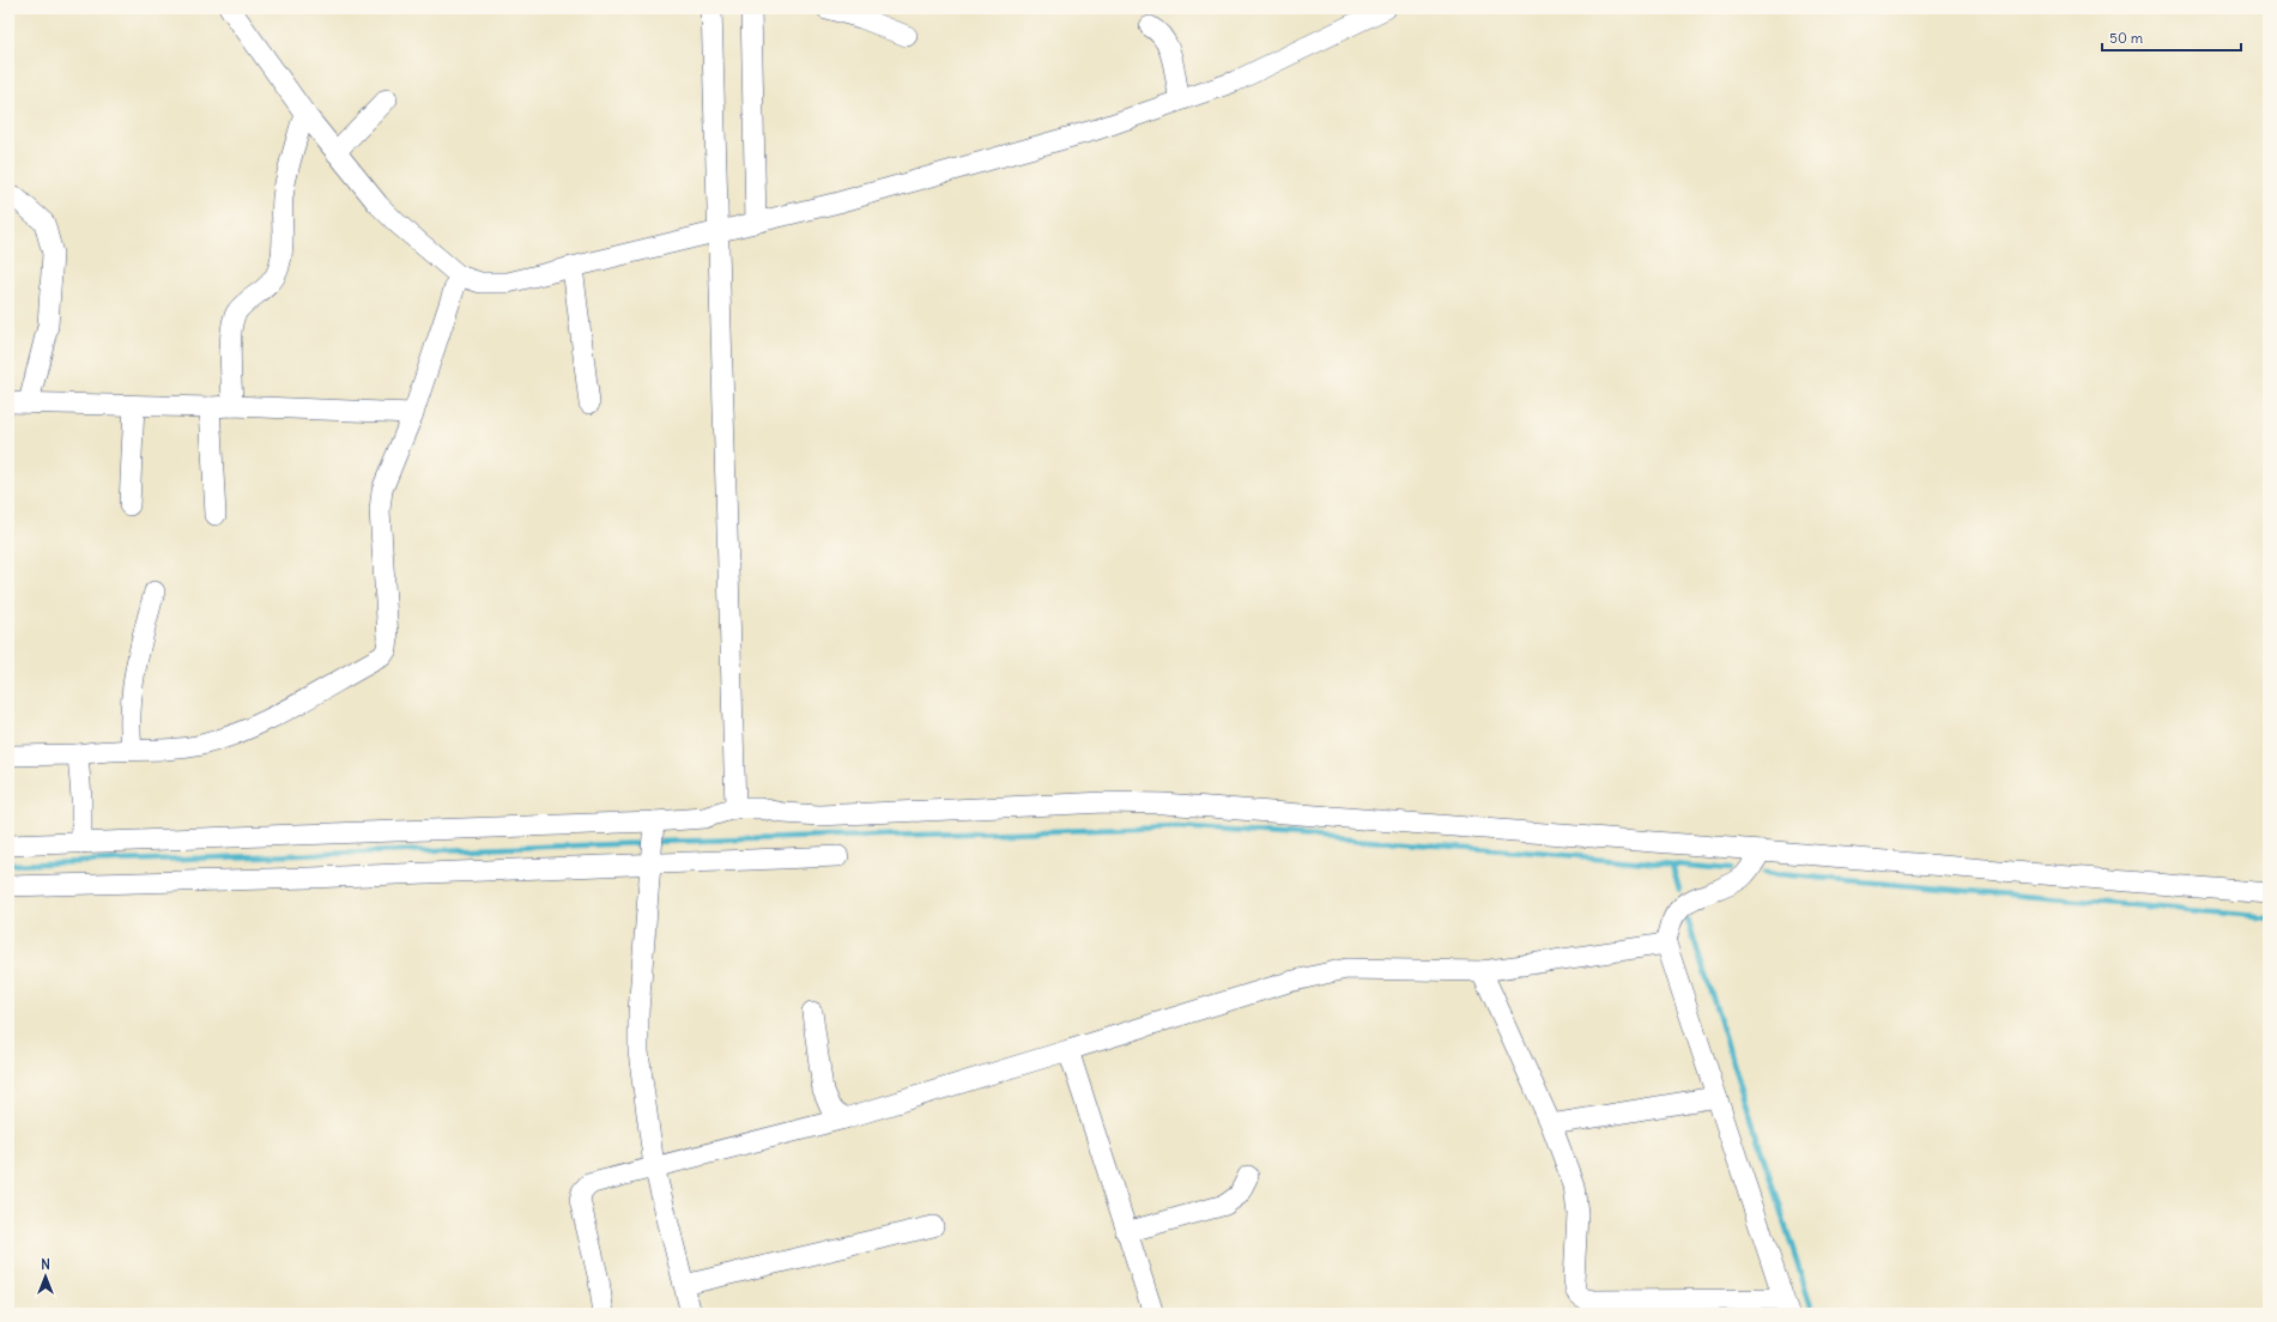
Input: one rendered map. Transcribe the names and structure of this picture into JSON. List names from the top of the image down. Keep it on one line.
{"scale_bar":"50 m","north":"top"}
